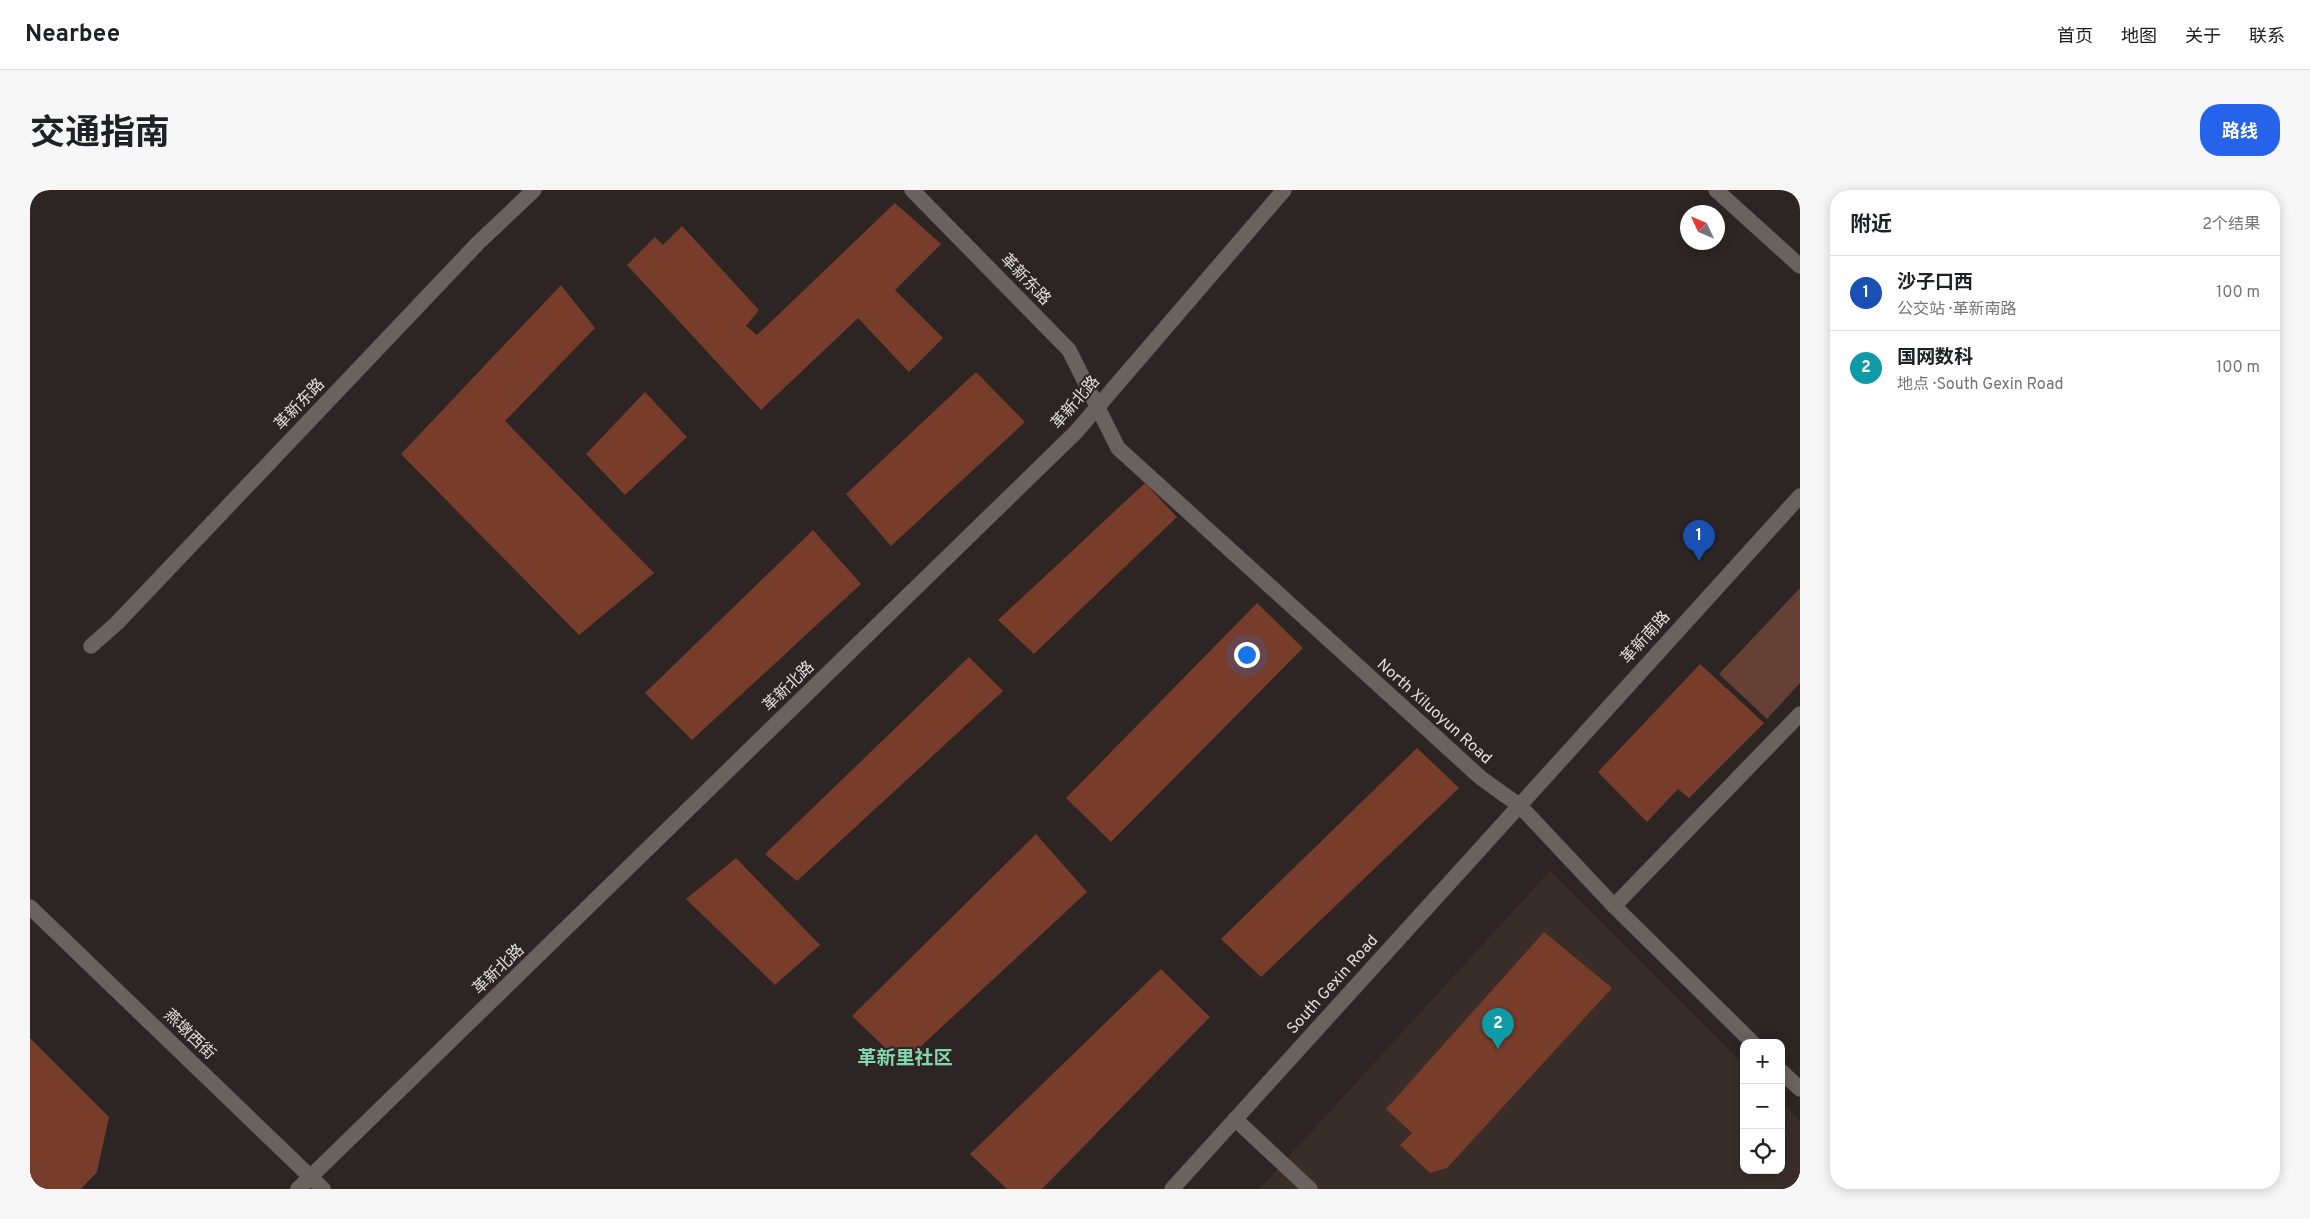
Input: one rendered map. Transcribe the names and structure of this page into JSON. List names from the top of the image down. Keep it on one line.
{"streets":{"street":["革新东路","革新北路","革新南路","North Xiluoyun Road","South Gexin Road","燕墩西街"]},"crossings":[["革新东路","革新北路"],["革新东路","North Xiluoyun Road"],["革新北路","North Xiluoyun Road"],["革新北路","燕墩西街"],["革新南路","North Xiluoyun Road"],["革新南路","South Gexin Road"],["North Xiluoyun Road","South Gexin Road"]],"districts":["革新里社区"],"north":"top left","page":{"header":"Nearbee","nav":["首页","地图","关于","联系"],"title":"交通指南","buttons":"路线","heading":["附近","2个结果"],"list":[{"mark":"1","name":"沙子口西","note":"公交站 · 革新南路","value":"100 m"},{"mark":"2","name":"国网数科","note":"地点 · South Gexin Road","value":"100 m"}],"pins":["1","2"],"map_buttons":["+","−"]}}
